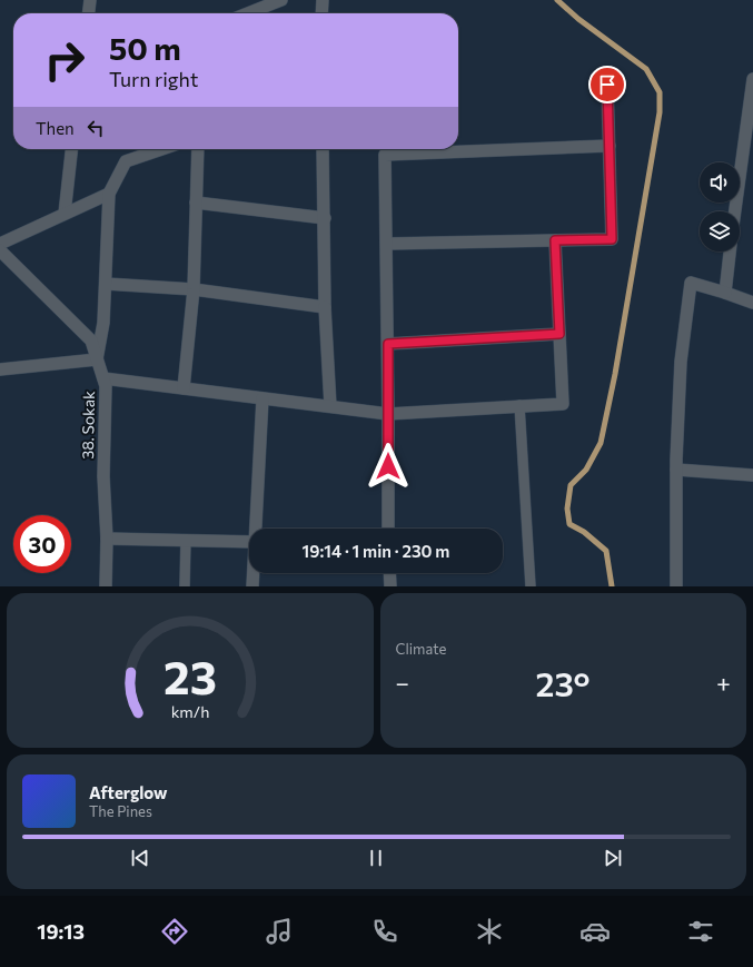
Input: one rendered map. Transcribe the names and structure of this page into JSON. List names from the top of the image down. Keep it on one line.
{"streets":{"street":["38. Sokak"]},"page":{"turn":["50 m","Turn right"],"then":"Then","limit":"30","trip":"19:14 · 1 min · 230 m","tile":"Climate","heat":["−","23°","+"],"song":["Afterglow","The Pines"],"tabs":"19:13","gauge":["23","km/h"]}}
